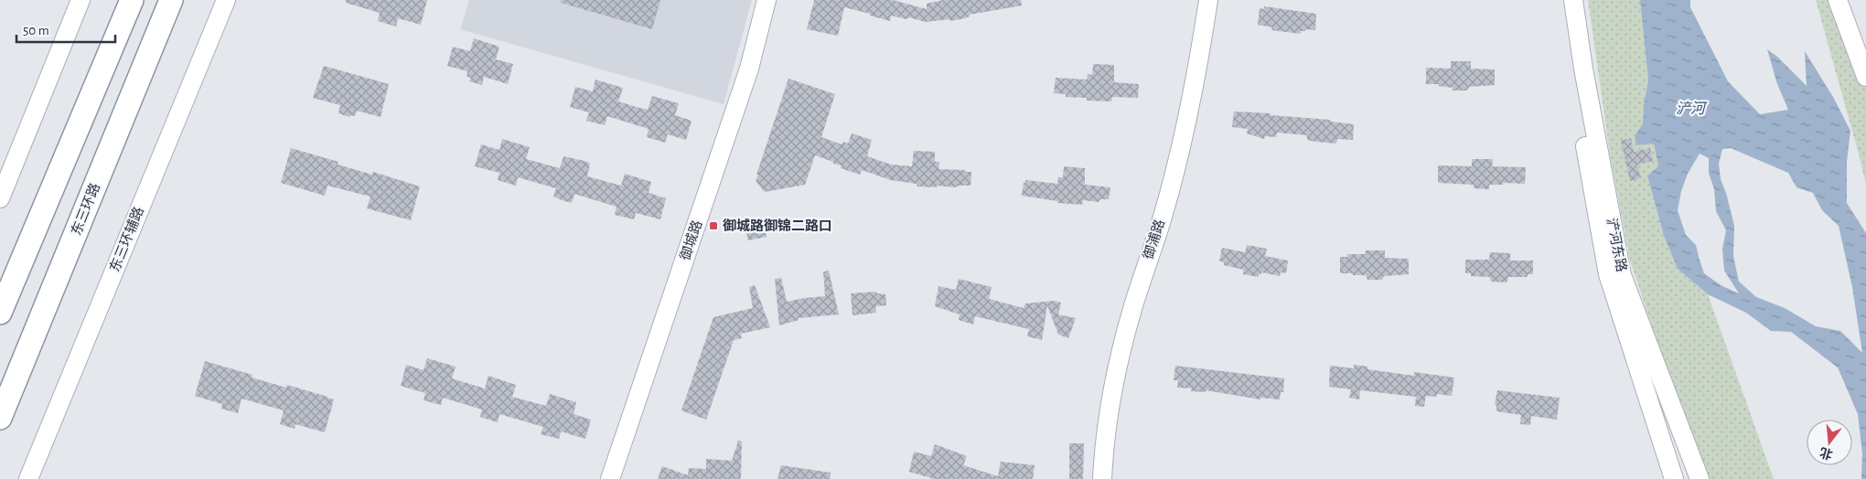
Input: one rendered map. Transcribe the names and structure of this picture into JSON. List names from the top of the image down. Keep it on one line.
{"streets":{"highway":["东三环路"],"main road":["东三环辅路","御浦路","御城路","浐河东路"]},"water":["浐河"],"places":{"transit":["御城路御锦二路口"]},"scale_bar":"50 m","north":"bottom"}
